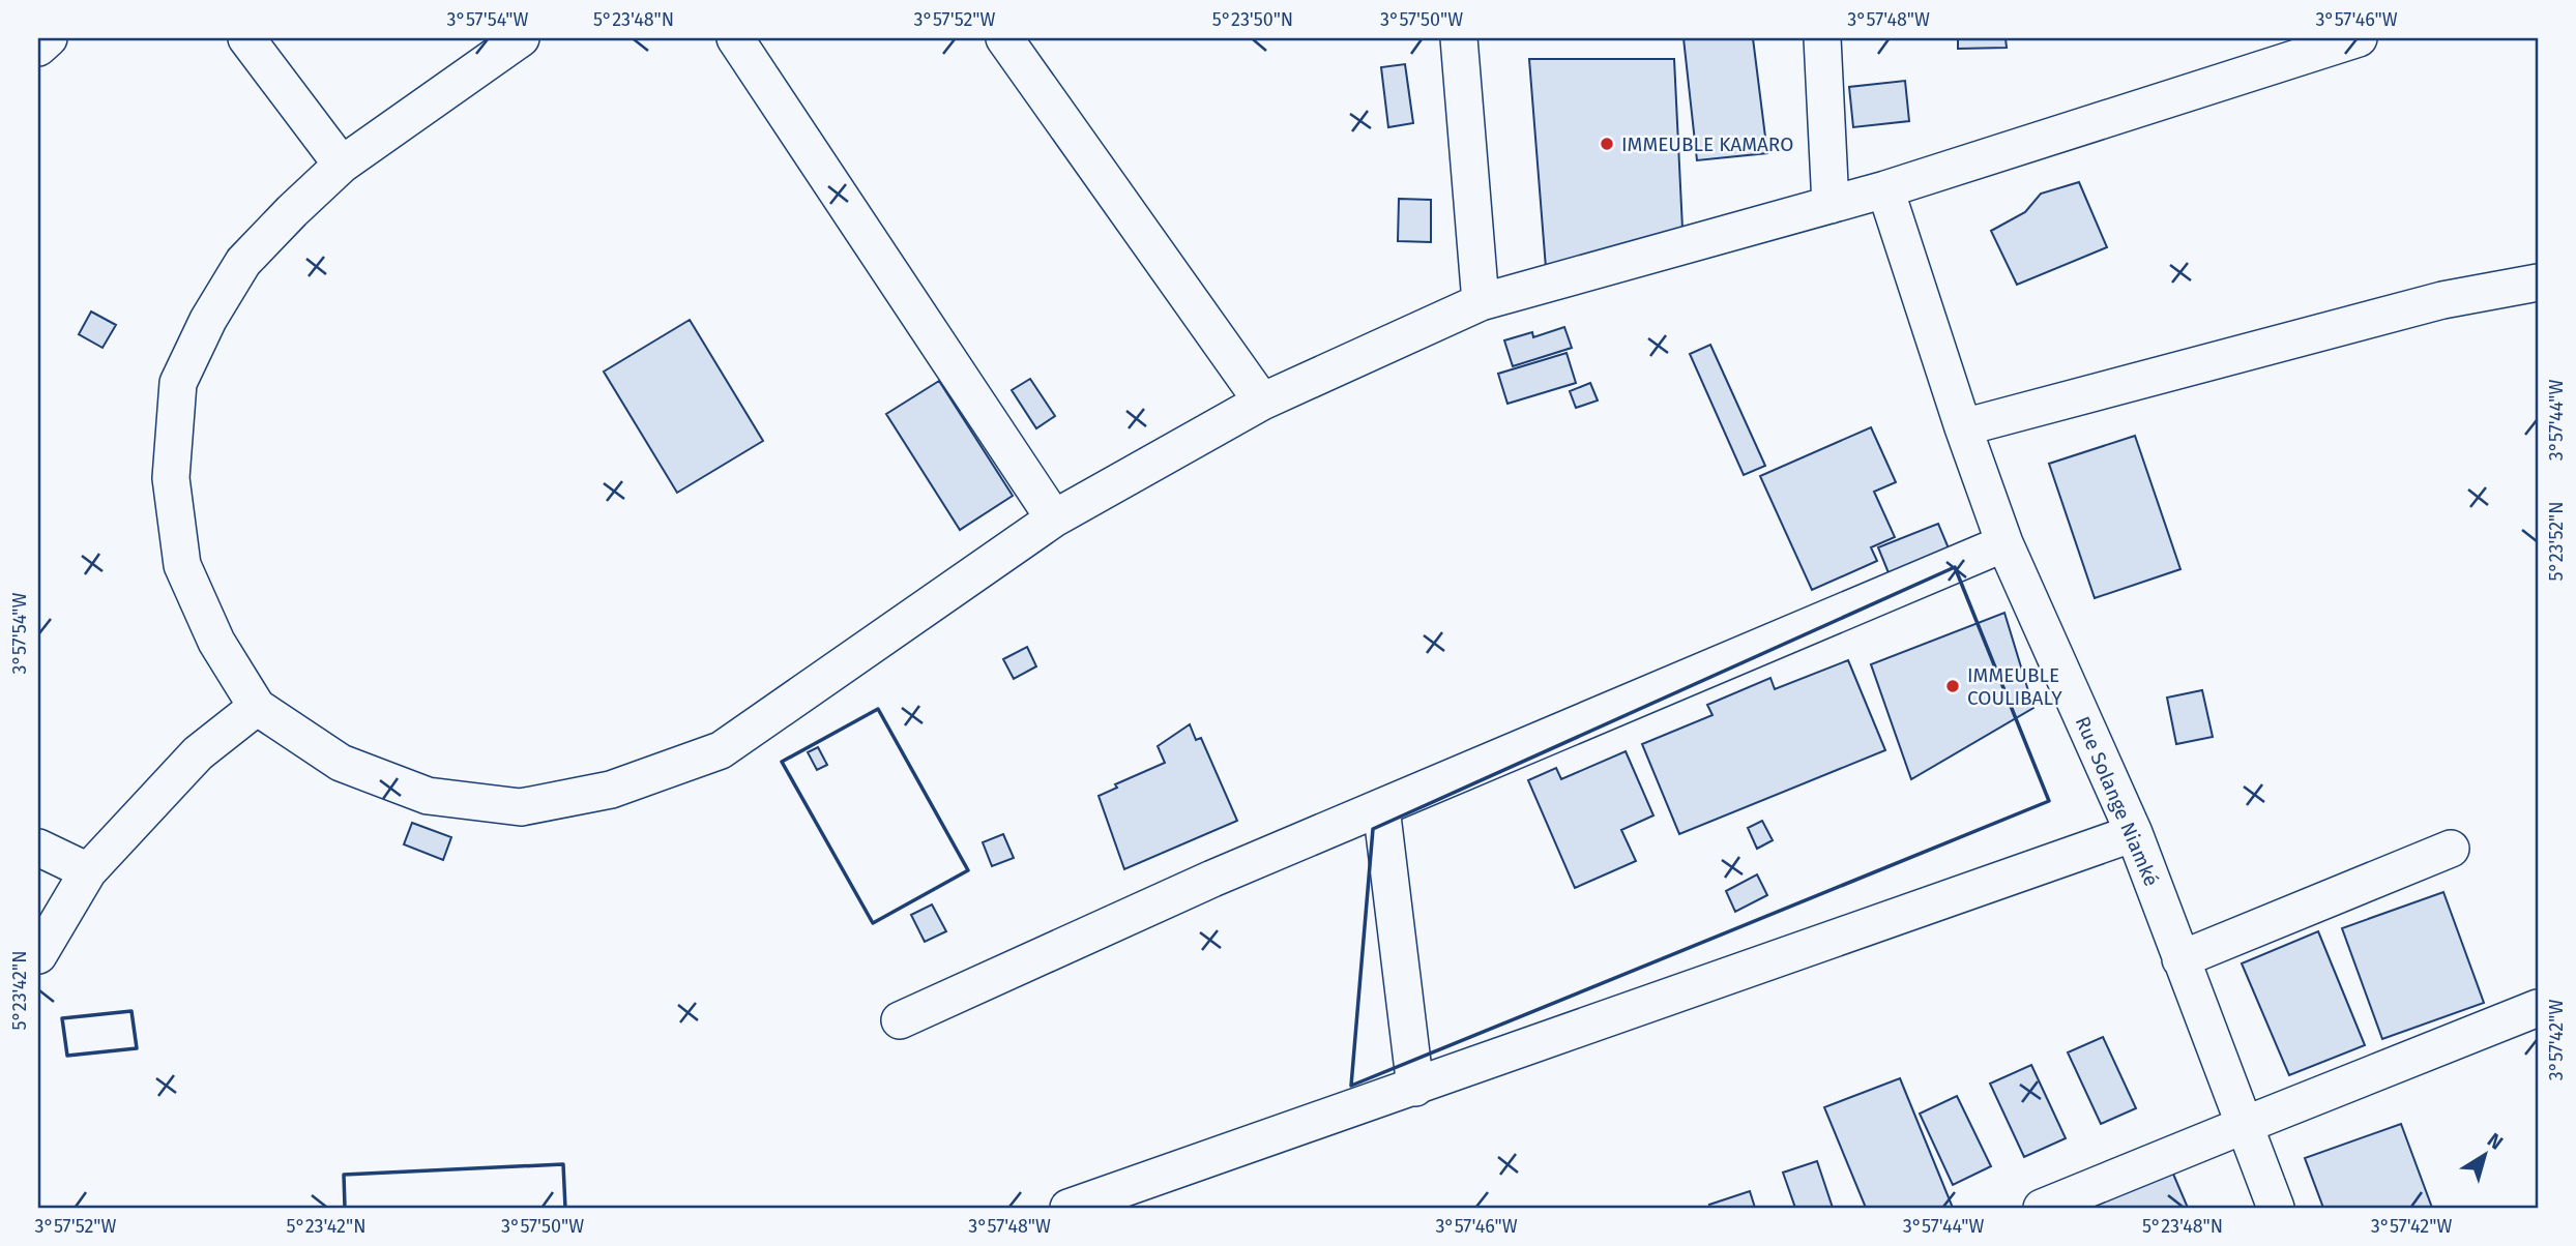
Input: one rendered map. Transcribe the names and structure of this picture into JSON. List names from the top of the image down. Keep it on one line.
{"streets":{"street":["Rue Solange Niamké"]},"places":["IMMEUBLE KAMARO","IMMEUBLE COULIBALY"],"north":"top right","coordinates":["3°57'54\"W","5°23'48\"N","3°57'52\"W","5°23'50\"N","3°57'50\"W","3°57'48\"W","3°57'46\"W","3°57'44\"W","5°23'52\"N","5°23'42\"N","3°57'42\"W"]}
